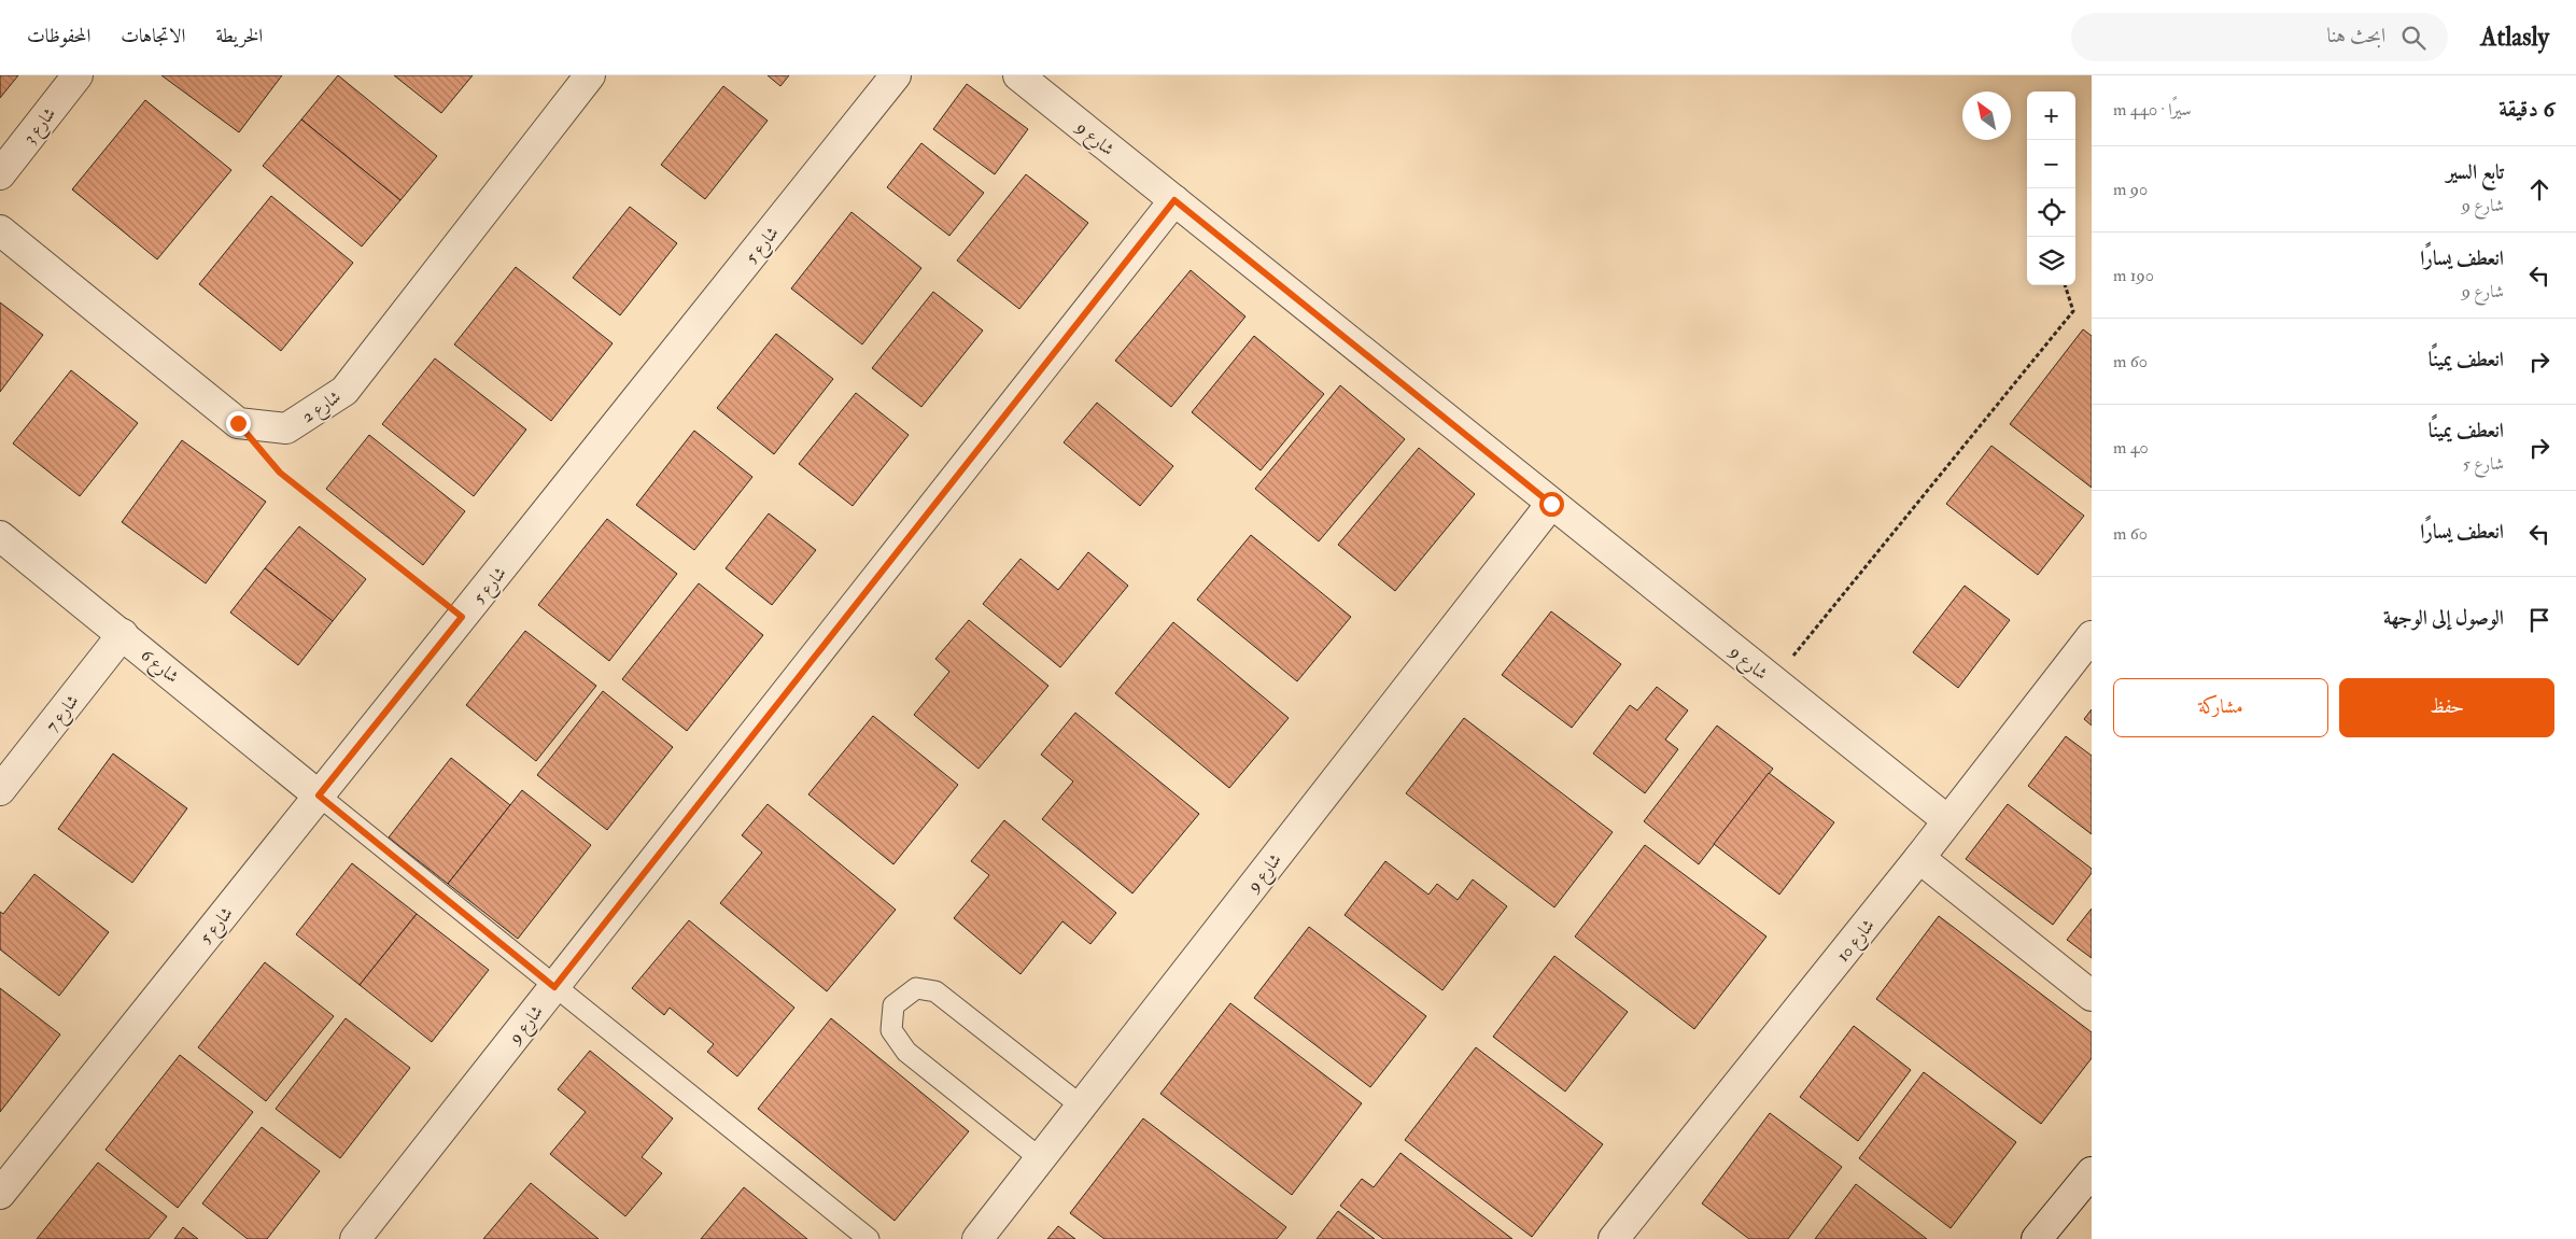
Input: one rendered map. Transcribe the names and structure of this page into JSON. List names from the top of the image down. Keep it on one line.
{"streets":{"street":["شارع 3","شارع 9","شارع 5","شارع 2","شارع 6","شارع 7","شارع 10"]},"crossings":[["شارع 9","شارع 10"],["شارع 5","شارع 6"],["شارع 6","شارع 7"]],"north":"top left","page":{"header":"Atlasly","search":"ابحث هنا","nav":["الخريطة","الاتجاهات","المحفوظات"],"heading":["6 دقيقة","سيرًا · 440 m"],"map_buttons":["+","−"],"list":[["تابع السير","شارع 9","90 m"],["انعطف يسارًا","شارع 9","190 m"],["انعطف يمينًا","60 m"],["انعطف يمينًا","شارع 5","40 m"],["انعطف يسارًا","60 m"],"الوصول إلى الوجهة"],"buttons":["حفظ","مشاركة"]}}
